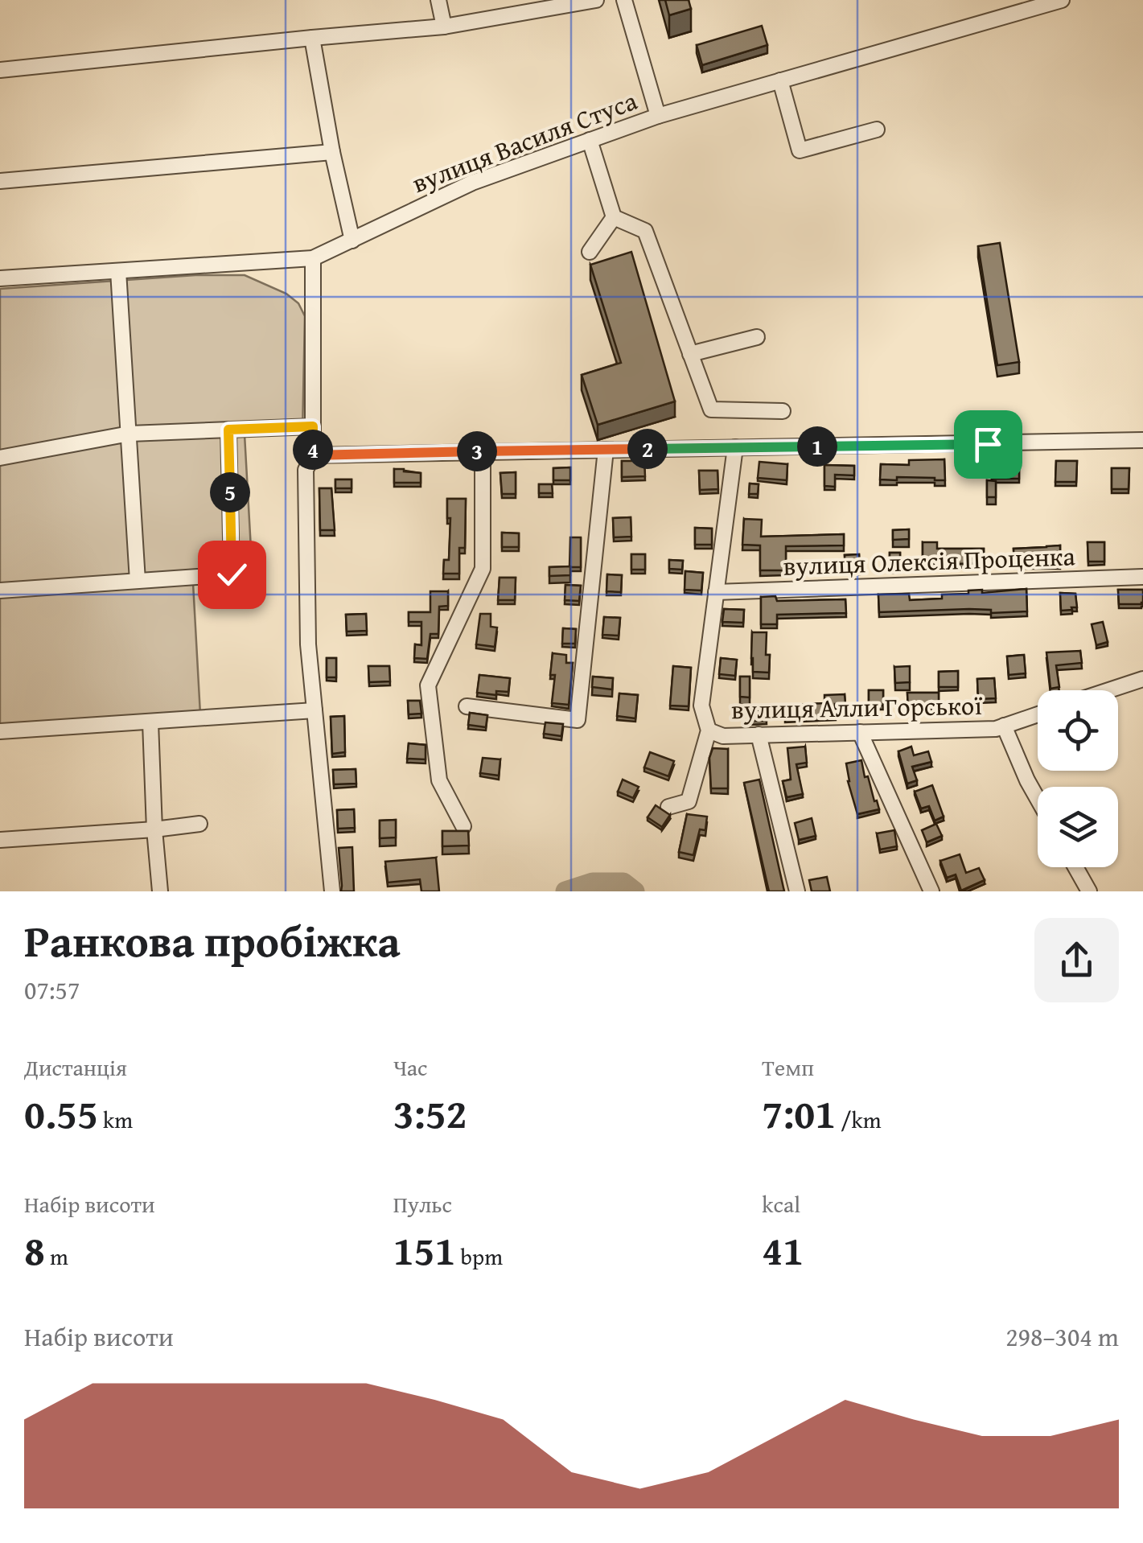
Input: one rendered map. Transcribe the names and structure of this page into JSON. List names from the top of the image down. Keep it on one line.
{"streets":{"street":["вулиця Василя Стуса","вулиця Олексія Проценка","вулиця Алли Горської"]},"page":{"pins":["1","2","4","3","5"],"heading":["Ранкова пробіжка","07:57"],"stats":[["Дистанція","0.55 km"],["Час","3:52"],["Темп","7:01 /km"],["Набір висоти","8 m"],["Пульс","151 bpm"],["kcal","41"]],"chart":["Набір висоти","298–304 m"]}}
